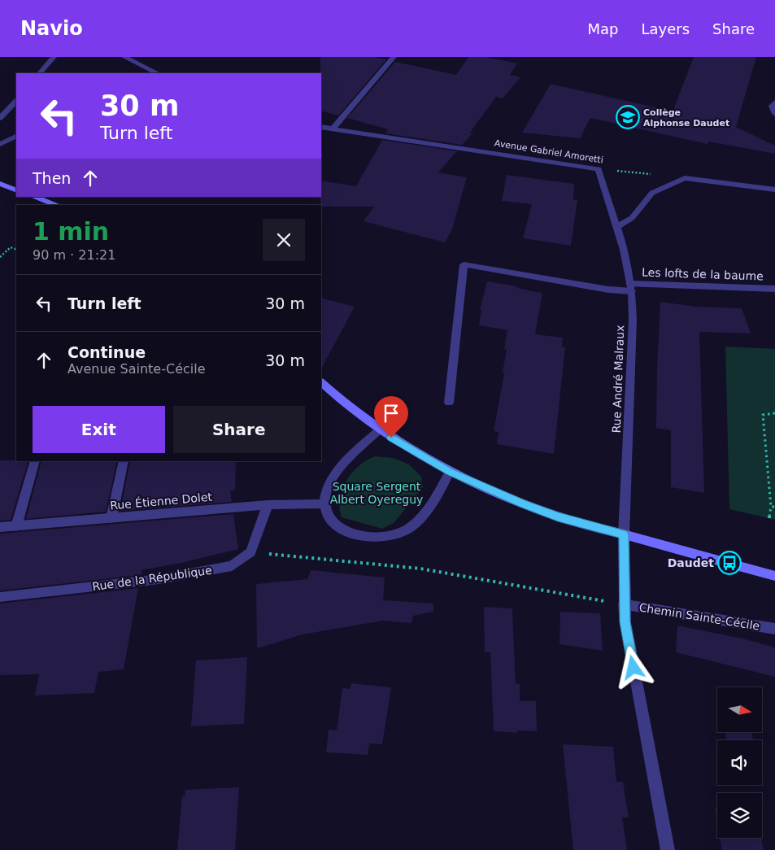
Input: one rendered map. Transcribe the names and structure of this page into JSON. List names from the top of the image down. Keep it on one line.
{"streets":{"street":["Avenue Gabriel Amoretti","Les lofts de la baume","Rue André Malraux","Rue Étienne Dolet","Rue de la République","Chemin Sainte-Cécile"]},"crossings":[["Avenue Gabriel Amoretti","Rue André Malraux"],["Les lofts de la baume","Rue André Malraux"],["Rue André Malraux","Chemin Sainte-Cécile"]],"parks":["Square Sergent Albert Oyereguy"],"places":{"school or university":["Collège Alphonse Daudet"],"bus stop":["Daudet"]},"north":"right","page":{"header":"Navio","nav":["Map","Layers","Share"],"turn":["30 m","Turn left"],"then":"Then","heading":["1 min","90 m · 21:21"],"list":[{"name":"Turn left","value":"30 m"},{"name":"Continue","note":"Avenue Sainte-Cécile","value":"30 m"}],"buttons":["Exit","Share"]}}
